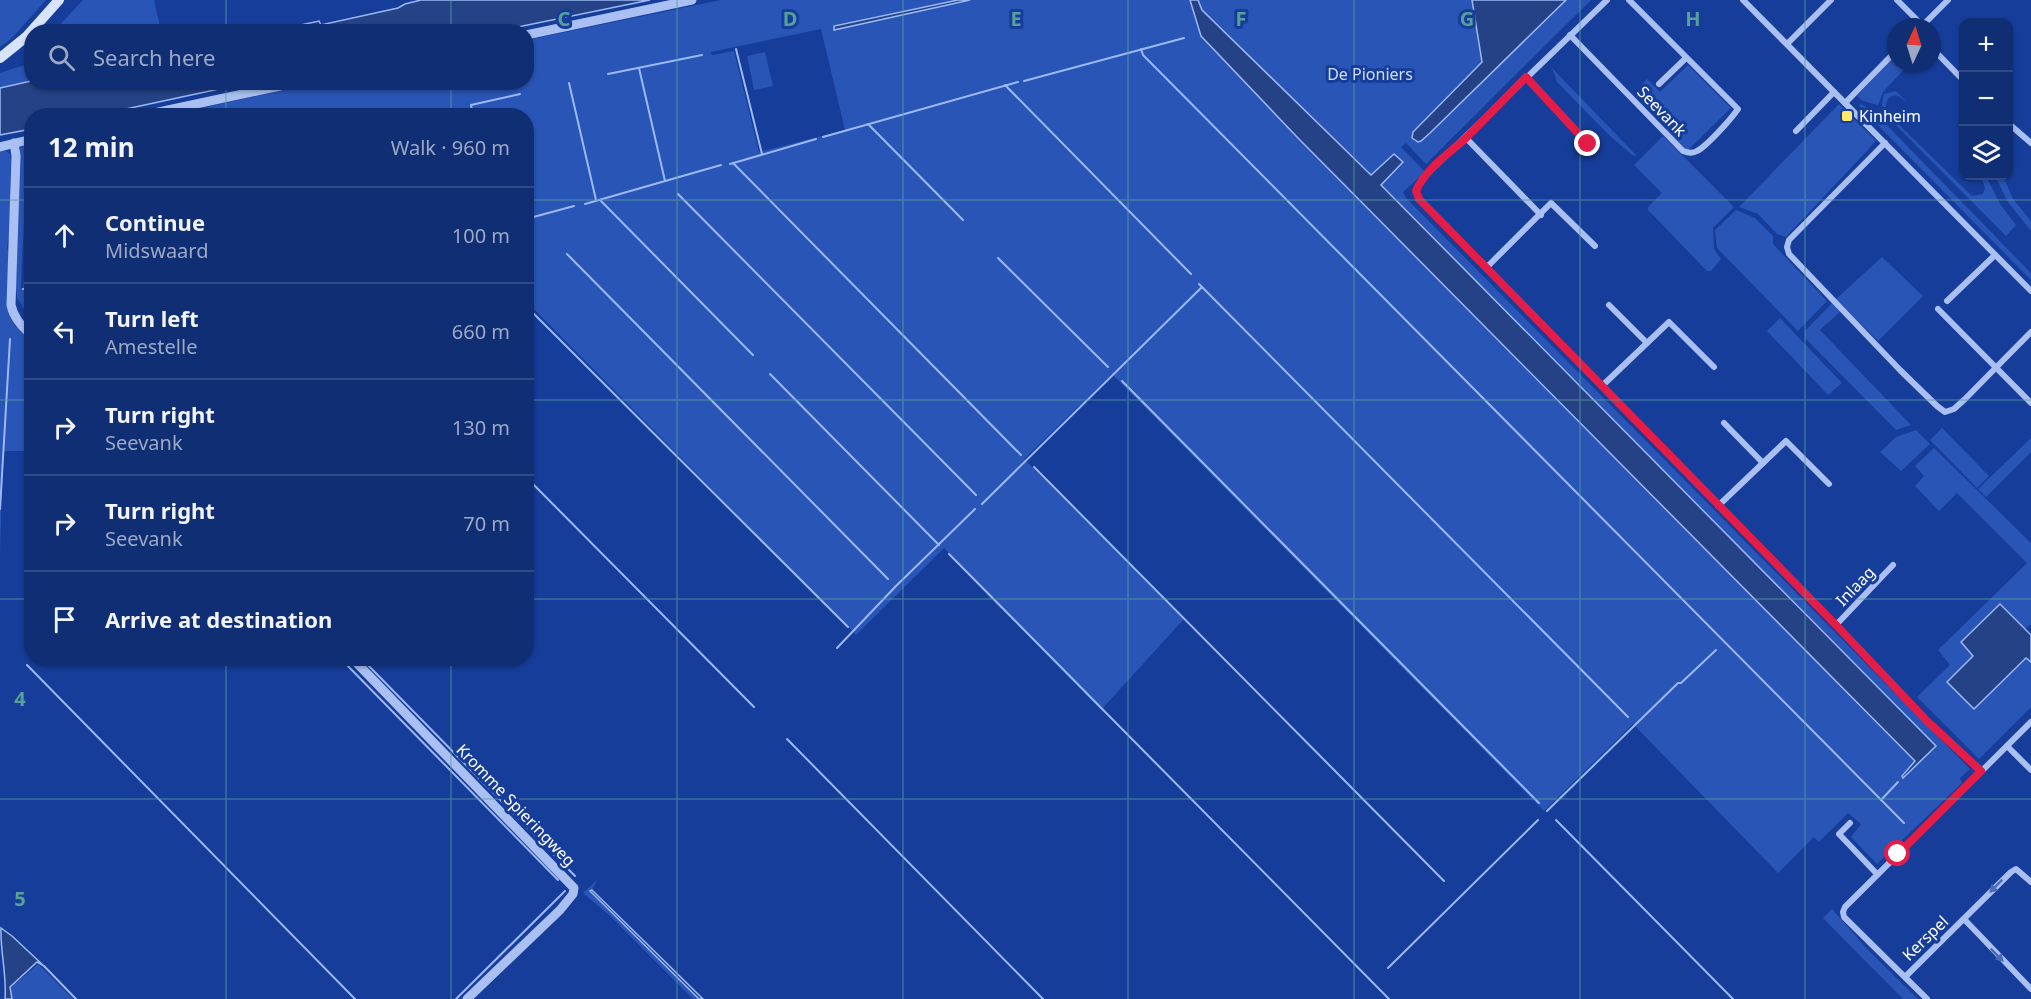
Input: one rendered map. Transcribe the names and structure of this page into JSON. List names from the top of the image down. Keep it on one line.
{"streets":{"street":["Seevank","Inlaag","Kromme Spieringweg","Kerspel"]},"parks":["De Pioniers"],"places":{"transit":["Kinheim"]},"north":"top","page":{"map_buttons":["+","−"],"search":"Search here","heading":["12 min","Walk · 960 m"],"list":[["Continue","Midswaard","100 m"],["Turn left","Amestelle","660 m"],["Turn right","Seevank","130 m"],["Turn right","Seevank","70 m"],"Arrive at destination"]},"grid":{"columns":["C","D","E","F","G","H"],"rows":["4","5"]}}
